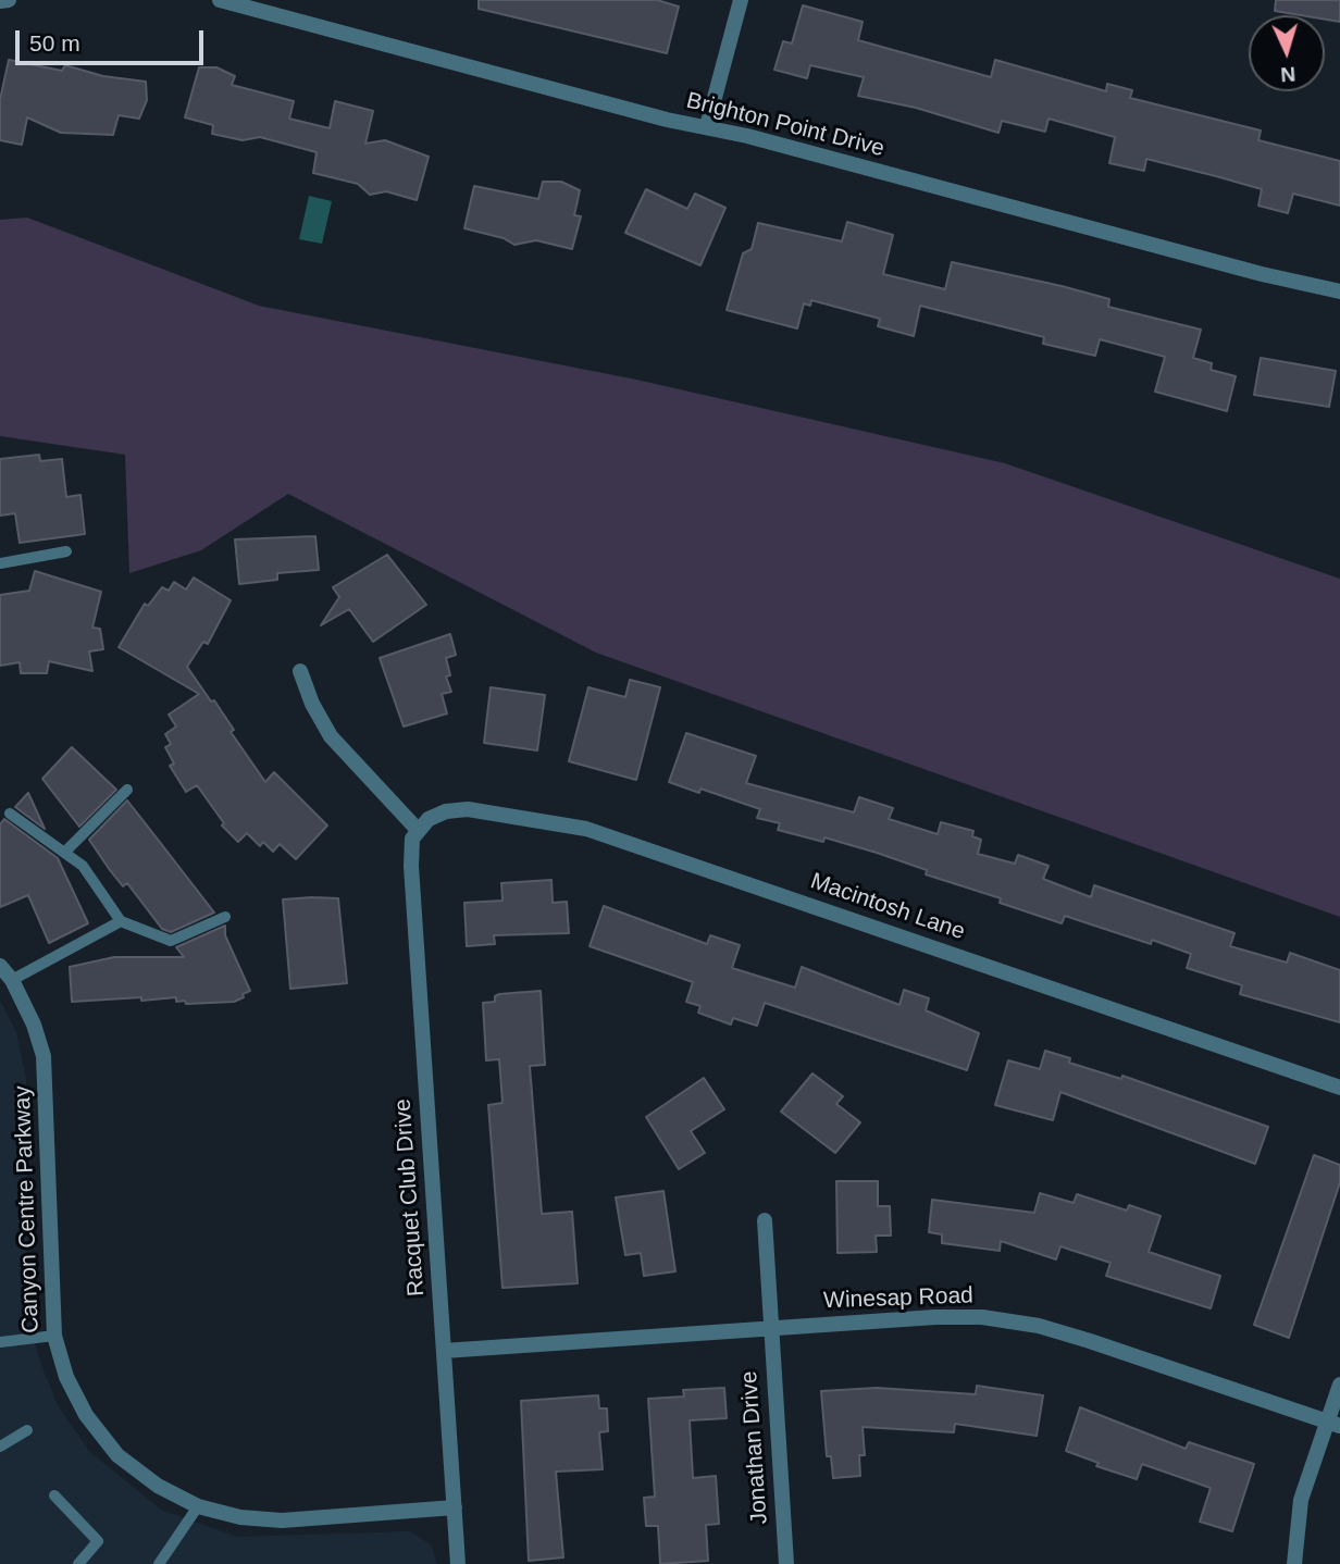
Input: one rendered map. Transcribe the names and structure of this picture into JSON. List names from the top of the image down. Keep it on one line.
{"streets":{"street":["Brighton Point Drive","Macintosh Lane","Racquet Club Drive","Canyon Centre Parkway","Winesap Road","Jonathan Drive"]},"crossings":[["Macintosh Lane","Racquet Club Drive"],["Racquet Club Drive","Canyon Centre Parkway"],["Racquet Club Drive","Winesap Road"],["Winesap Road","Jonathan Drive"]],"scale_bar":"50 m","north":"bottom"}
